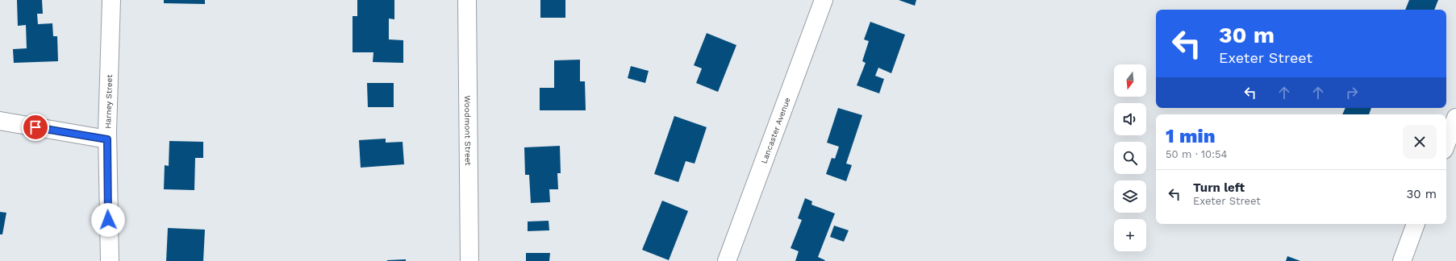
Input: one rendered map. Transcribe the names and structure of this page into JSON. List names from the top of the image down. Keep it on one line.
{"streets":{"street":["Harney Street","Woodmont Street","Lancaster Avenue"]},"north":"bottom","page":{"turn":["30 m","Exeter Street"],"map_buttons":"+","heading":["1 min","50 m · 10:54"],"list":[{"name":"Turn left","note":"Exeter Street","value":"30 m"}]}}
